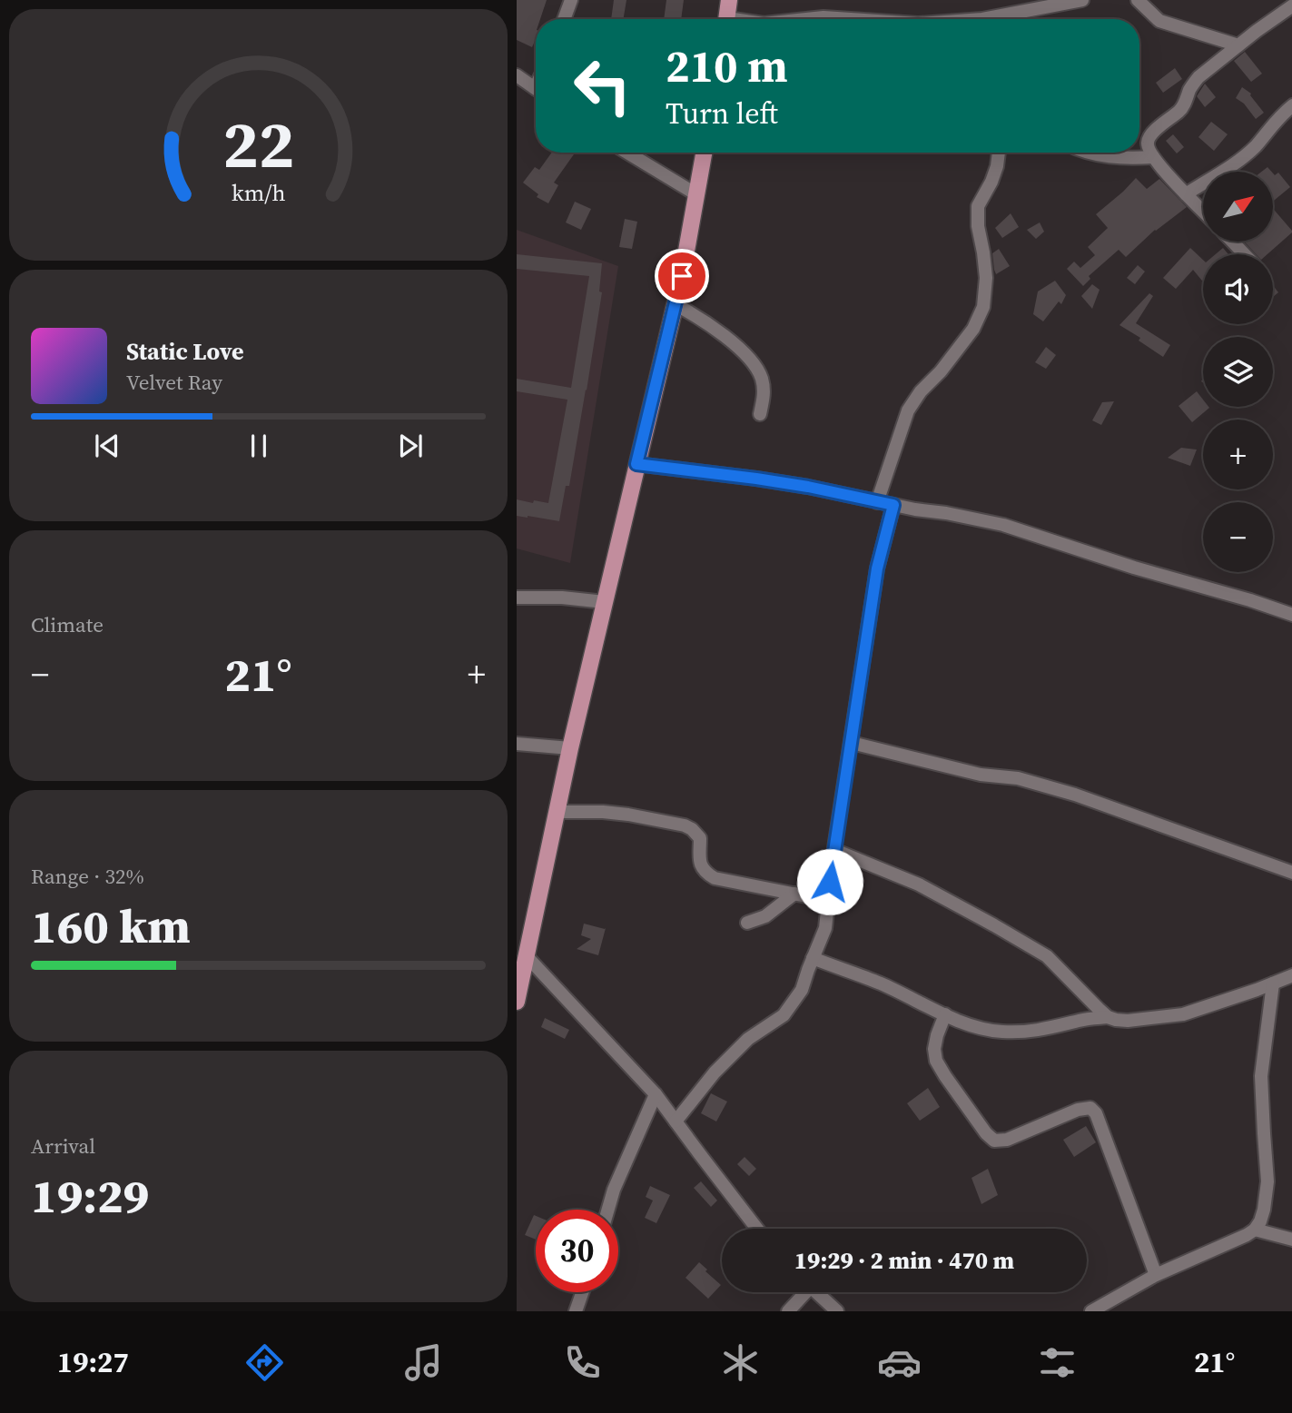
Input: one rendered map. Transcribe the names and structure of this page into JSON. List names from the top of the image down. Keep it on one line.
{"north":"top right","page":{"turn":["210 m","Turn left"],"map_buttons":["+","−"],"song":["Static Love","Velvet Ray"],"tile":["Climate",["Range · 32%","160 km"],["Arrival","19:29"]],"heat":["−","21°","+"],"limit":"30","trip":"19:29 · 2 min · 470 m","tabs":["19:27","21°"],"gauge":["22","km/h"]}}
